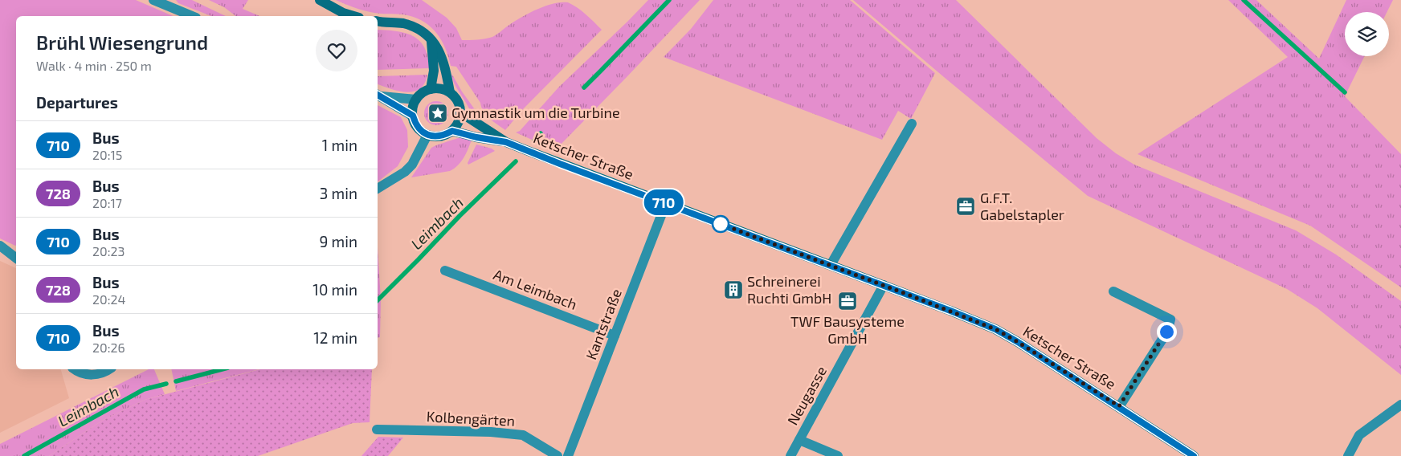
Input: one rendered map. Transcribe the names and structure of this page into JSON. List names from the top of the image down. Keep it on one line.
{"streets":{"main road":["Ketscher Straße"],"street":["Am Leimbach","Kantstraße","Neugasse","Kolbengärten"]},"crossings":[["Ketscher Straße","Kantstraße"],["Ketscher Straße","Neugasse"],["Am Leimbach","Kantstraße"]],"water":["Leimbach"],"places":{"place":["Gymnastik um die Turbine"],"office":["G.F.T. Gabelstapler","TWF Bausysteme GmbH"],"building":["Schreinerei Ruchti GmbH"]},"lines":["bus line 710"],"page":{"on_map":"710","heading":[["Brühl Wiesengrund","Walk · 4 min · 250 m"],"Departures"],"list":[{"mark":"710","name":"Bus","note":"20:15","value":"1 min"},{"mark":"728","name":"Bus","note":"20:17","value":"3 min"},{"mark":"710","name":"Bus","note":"20:23","value":"9 min"},{"mark":"728","name":"Bus","note":"20:24","value":"10 min"},{"mark":"710","name":"Bus","note":"20:26","value":"12 min"}]}}
